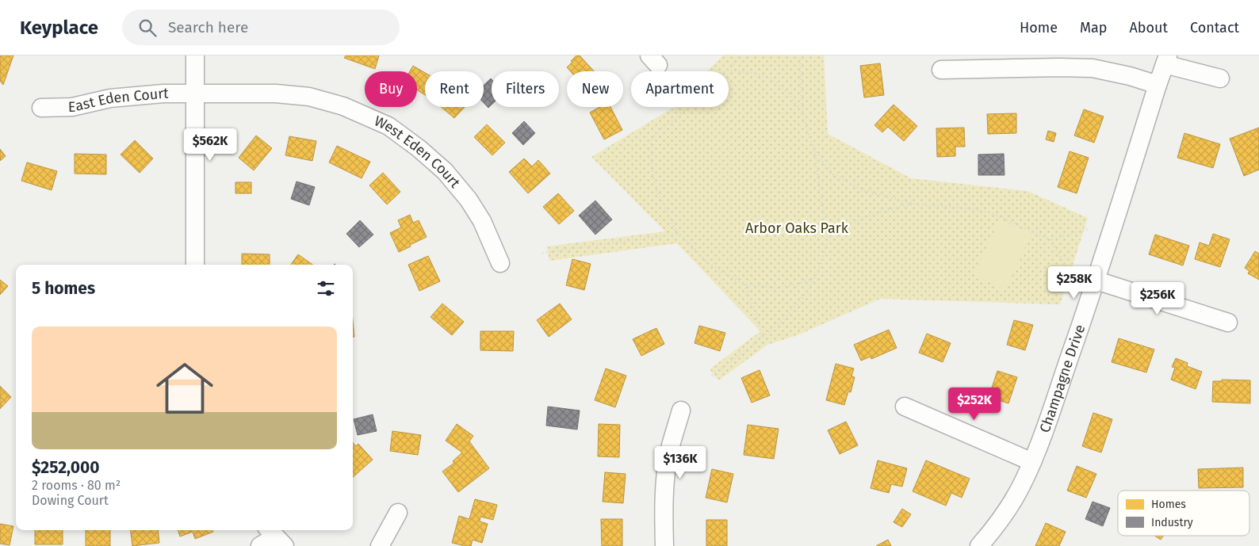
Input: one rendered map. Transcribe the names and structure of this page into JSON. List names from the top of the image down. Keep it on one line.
{"streets":{"street":["East Eden Court","West Eden Court","Champagne Drive"]},"crossings":[["East Eden Court","West Eden Court"]],"parks":["Arbor Oaks Park"],"legend":["Homes","Industry"],"page":{"header":"Keyplace","search":"Search here","nav":["Home","Map","About","Contact"],"chip":["Buy","Rent","Filters","New","Apartment"],"price":["$562K","$258K","$256K","$252K","$136K"],"heading":"5 homes","list":[{"name":"$252,000","note":"2 rooms · 80 m² · Dowing Court"}]}}
